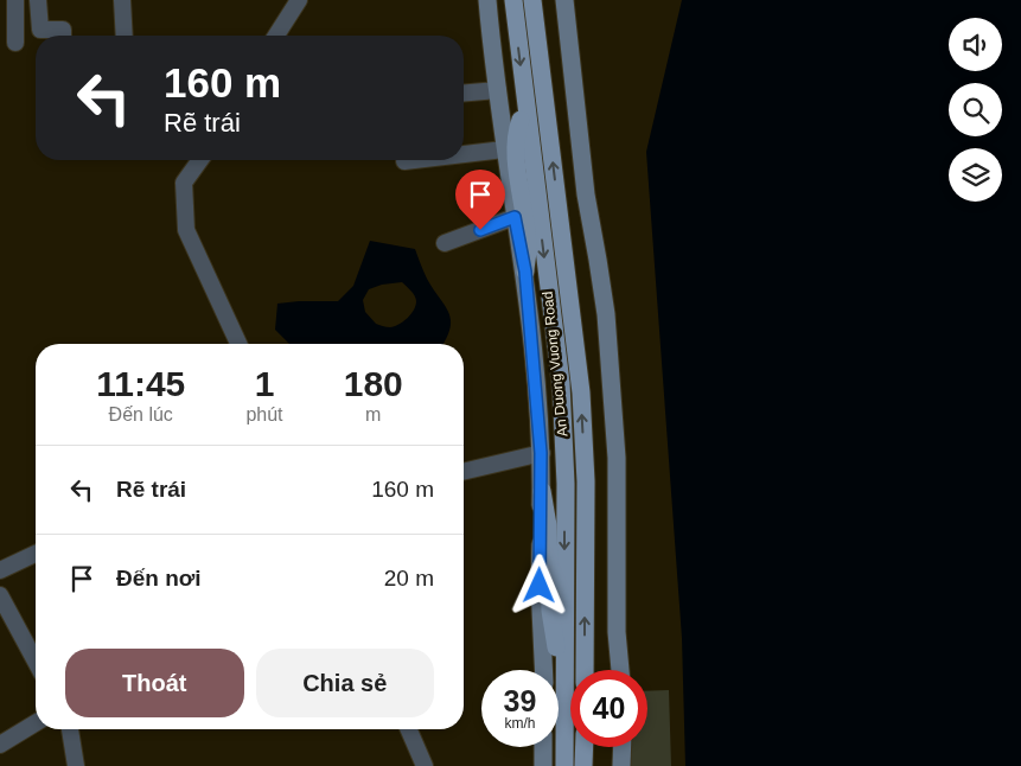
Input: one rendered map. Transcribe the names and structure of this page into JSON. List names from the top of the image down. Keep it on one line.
{"streets":{"main road":["An Duong Vuong Road"]},"page":{"turn":["160 m","Rẽ trái"],"eta":["11:45","Đến lúc","1","phút","180","m"],"list":[{"name":"Rẽ trái","value":"160 m"},{"name":"Đến nơi","value":"20 m"}],"buttons":["Thoát","Chia sẻ"],"speed":"39 km/h","limit":"40"}}
